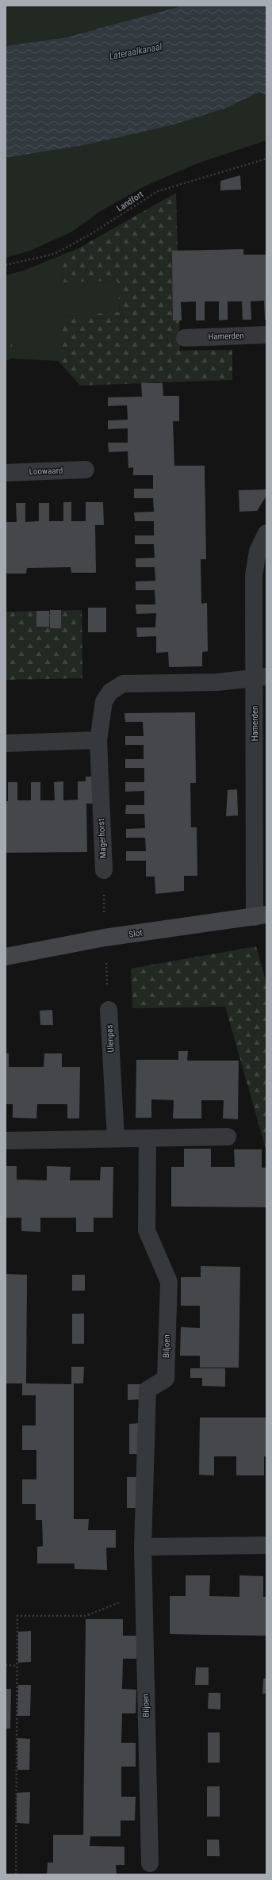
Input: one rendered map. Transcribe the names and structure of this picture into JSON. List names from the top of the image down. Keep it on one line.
{"streets":{"street":["Hamerden","Loowaard","Magerhorst","Slot","Ulenpas","Biljoen"],"path":["Landfort"]},"crossings":[["Hamerden","Magerhorst"],["Hamerden","Slot"],["Magerhorst","Slot"]],"water":["Lateraalkanaal"]}
